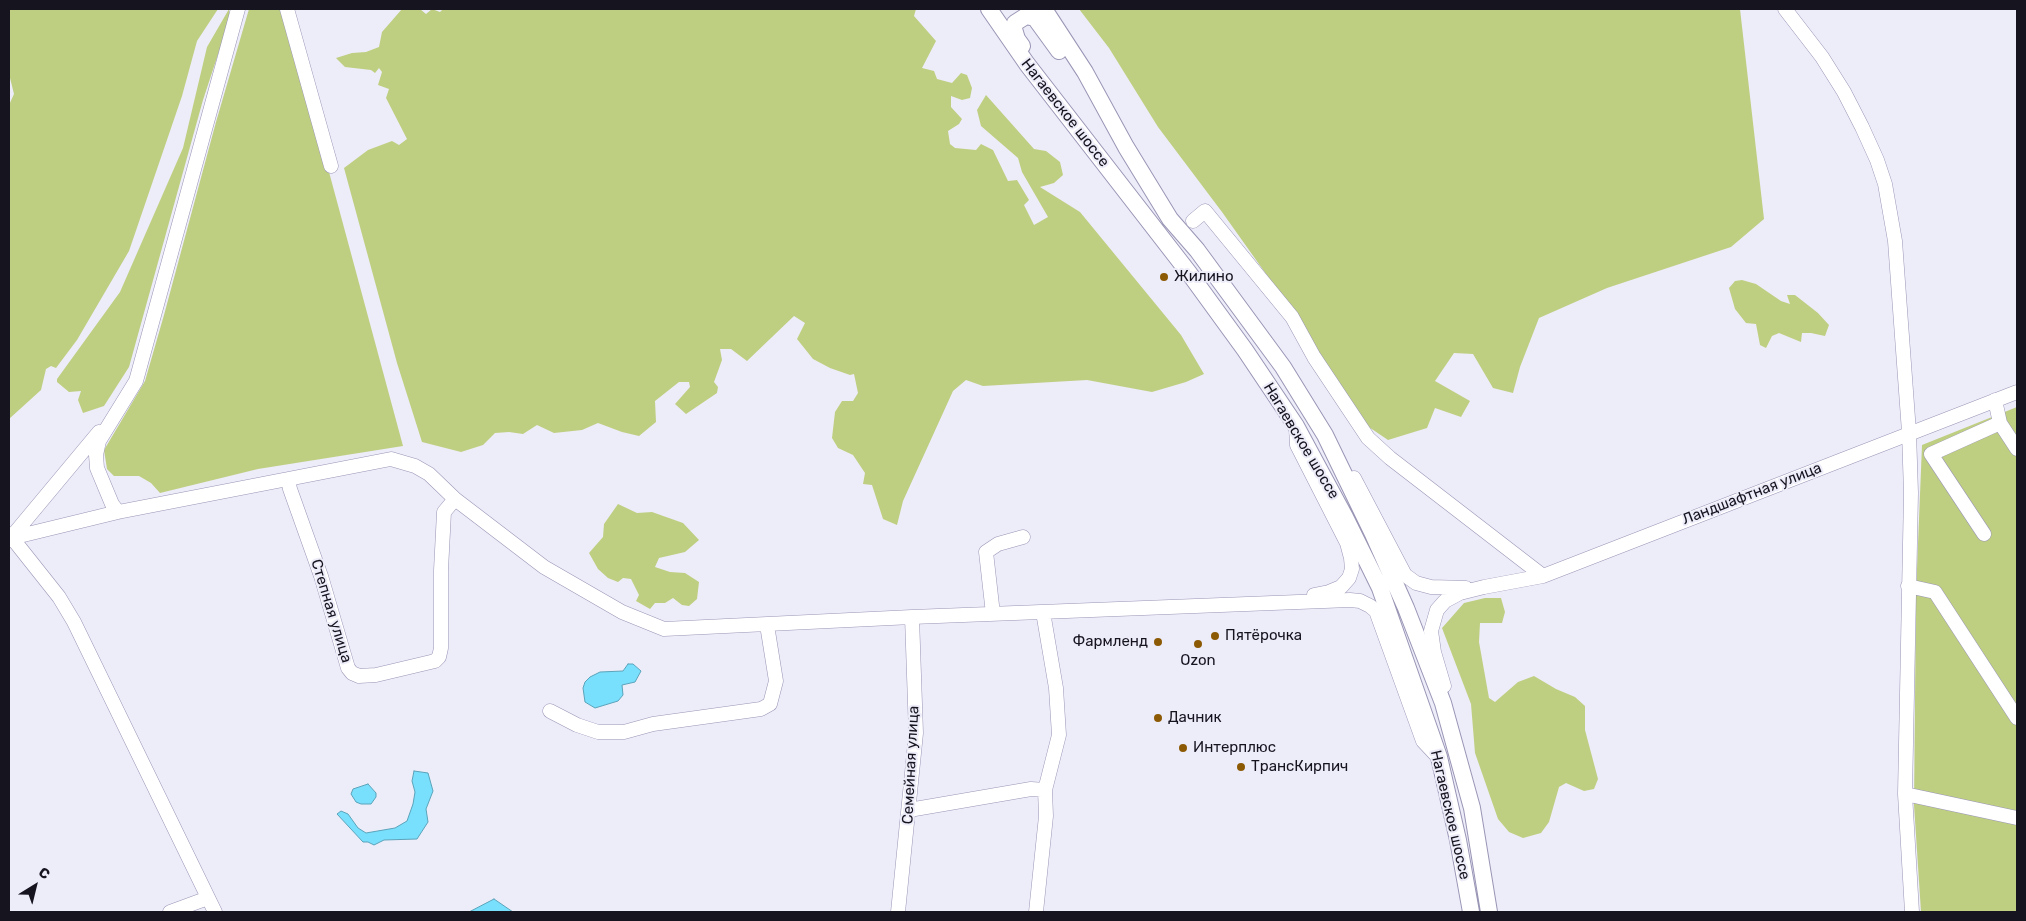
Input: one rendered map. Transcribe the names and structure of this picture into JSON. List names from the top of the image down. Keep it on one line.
{"streets":{"main road":["Нагаевское шоссе"],"street":["Ландшафтная улица","Степная улица","Семейная улица"]},"places":["Жилино","Пятёрочка","Фармленд","Ozon","Дачник","Интерплюс","ТрансКирпич"],"north":"top right"}
